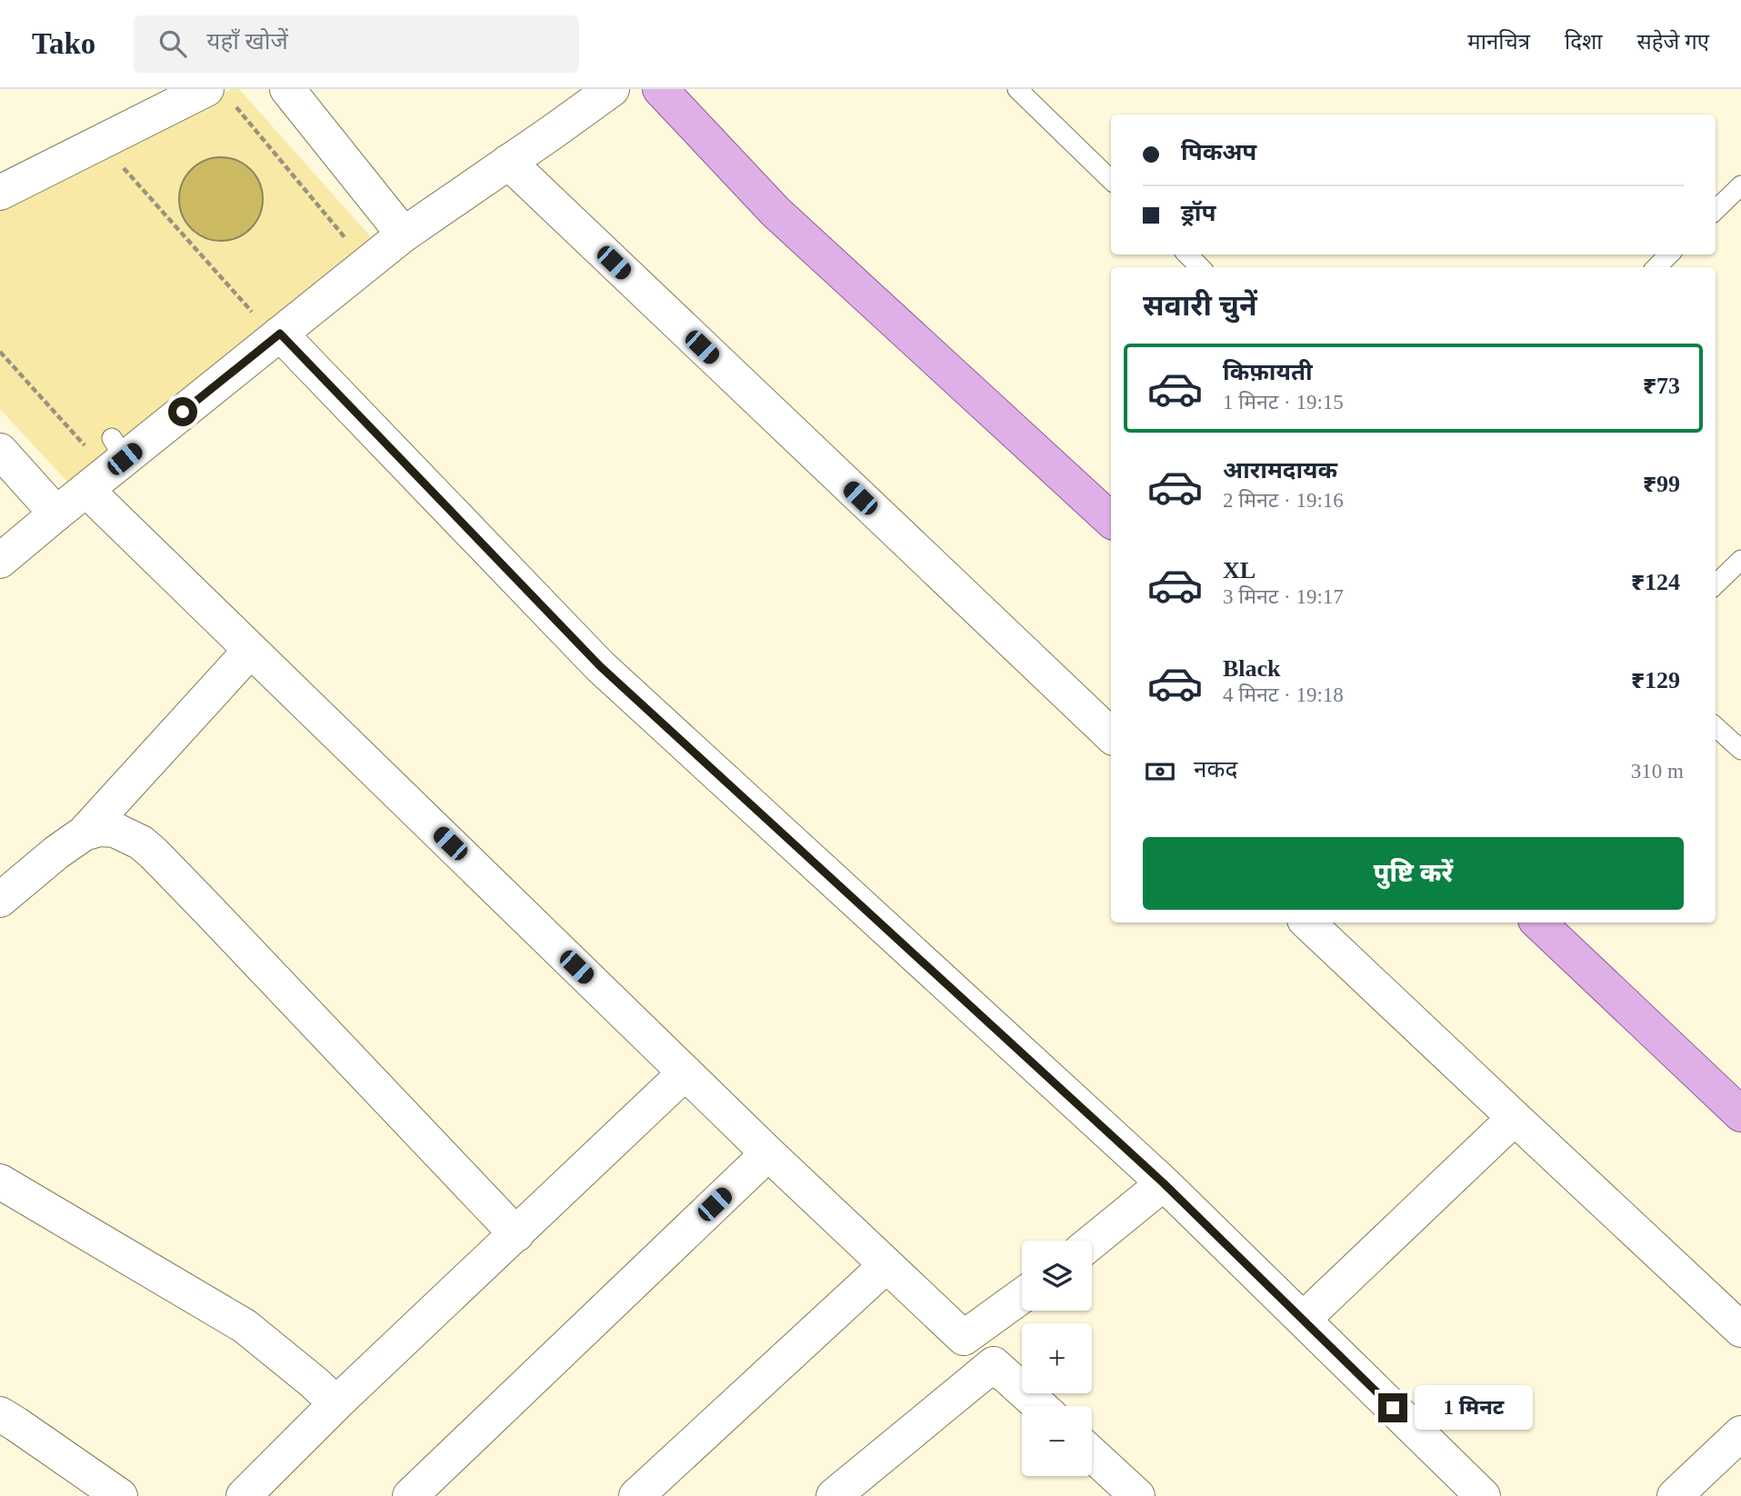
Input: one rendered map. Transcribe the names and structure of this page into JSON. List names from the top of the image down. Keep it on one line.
{"page":{"header":"Tako","search":"यहाँ खोजें","nav":["मानचित्र","दिशा","सहेजे गए"],"banner":["पिकअप","ड्रॉप"],"heading":"सवारी चुनें","list":[{"name":"किफ़ायती","note":"1 मिनट · 19:15","value":"₹73"},{"name":"आरामदायक","note":"2 मिनट · 19:16","value":"₹99"},{"name":"XL","note":"3 मिनट · 19:17","value":"₹124"},{"name":"Black","note":"4 मिनट · 19:18","value":"₹129"}],"pay":["नकद","310 m"],"buttons":"पुष्टि करें","map_buttons":["+","−"],"bubble":"1 मिनट"}}
